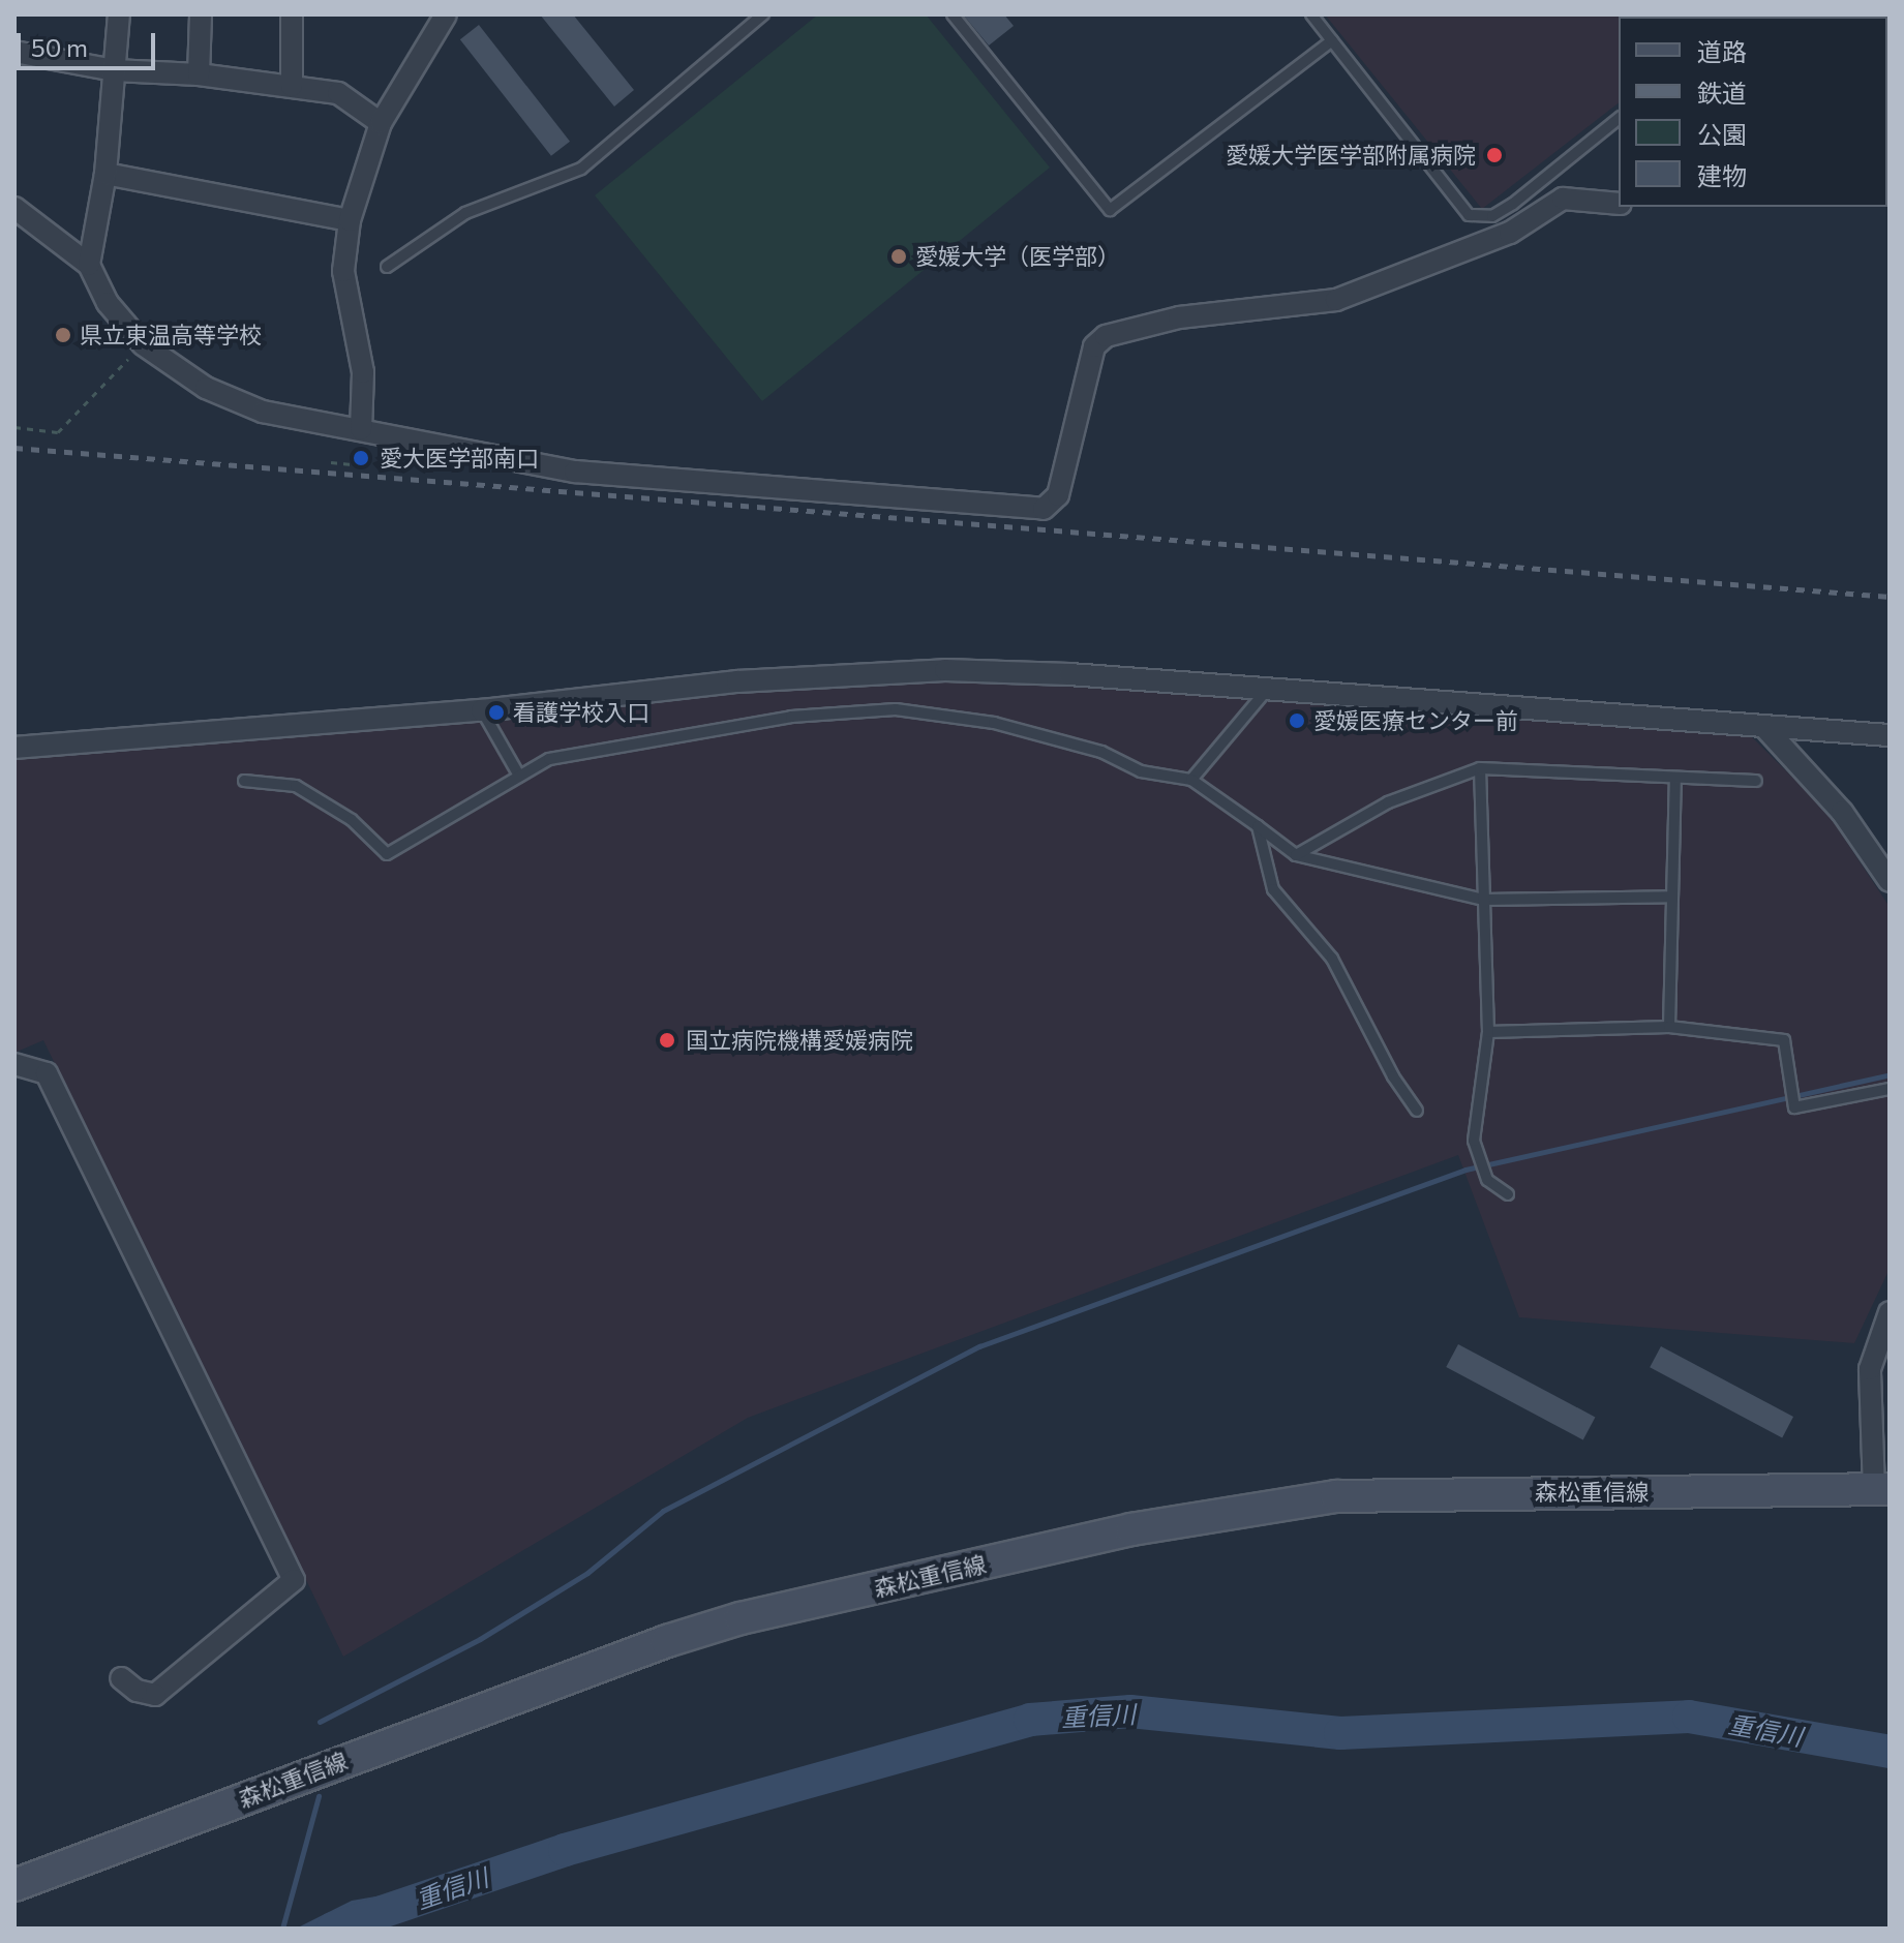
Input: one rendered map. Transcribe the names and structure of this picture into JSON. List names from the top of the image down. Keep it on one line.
{"streets":{"main road":["森松重信線"]},"water":["重信川"],"places":["愛媛大学医学部附属病院","愛媛大学（医学部）","県立東温高等学校","愛大医学部南口","看護学校入口","愛媛医療センター前","国立病院機構愛媛病院"],"legend":["道路","鉄道","公園","建物"],"scale_bar":"50 m"}
